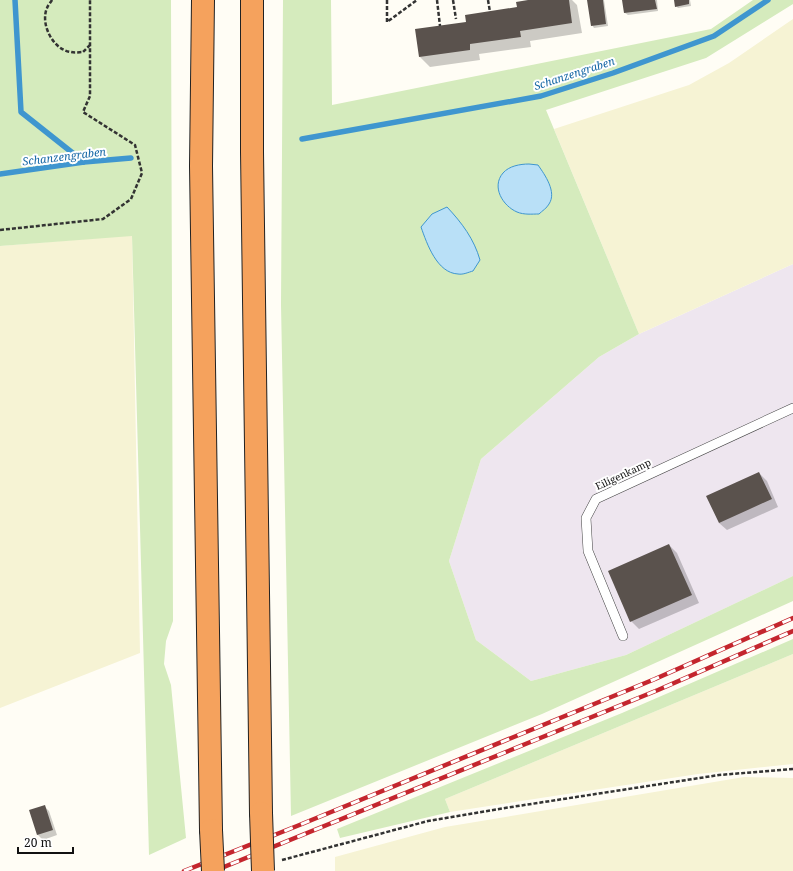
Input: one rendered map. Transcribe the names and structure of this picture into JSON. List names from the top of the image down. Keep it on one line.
{"streets":{"lane":["Eiligenkamp"]},"water":["Schanzengraben"],"scale_bar":"20 m"}
